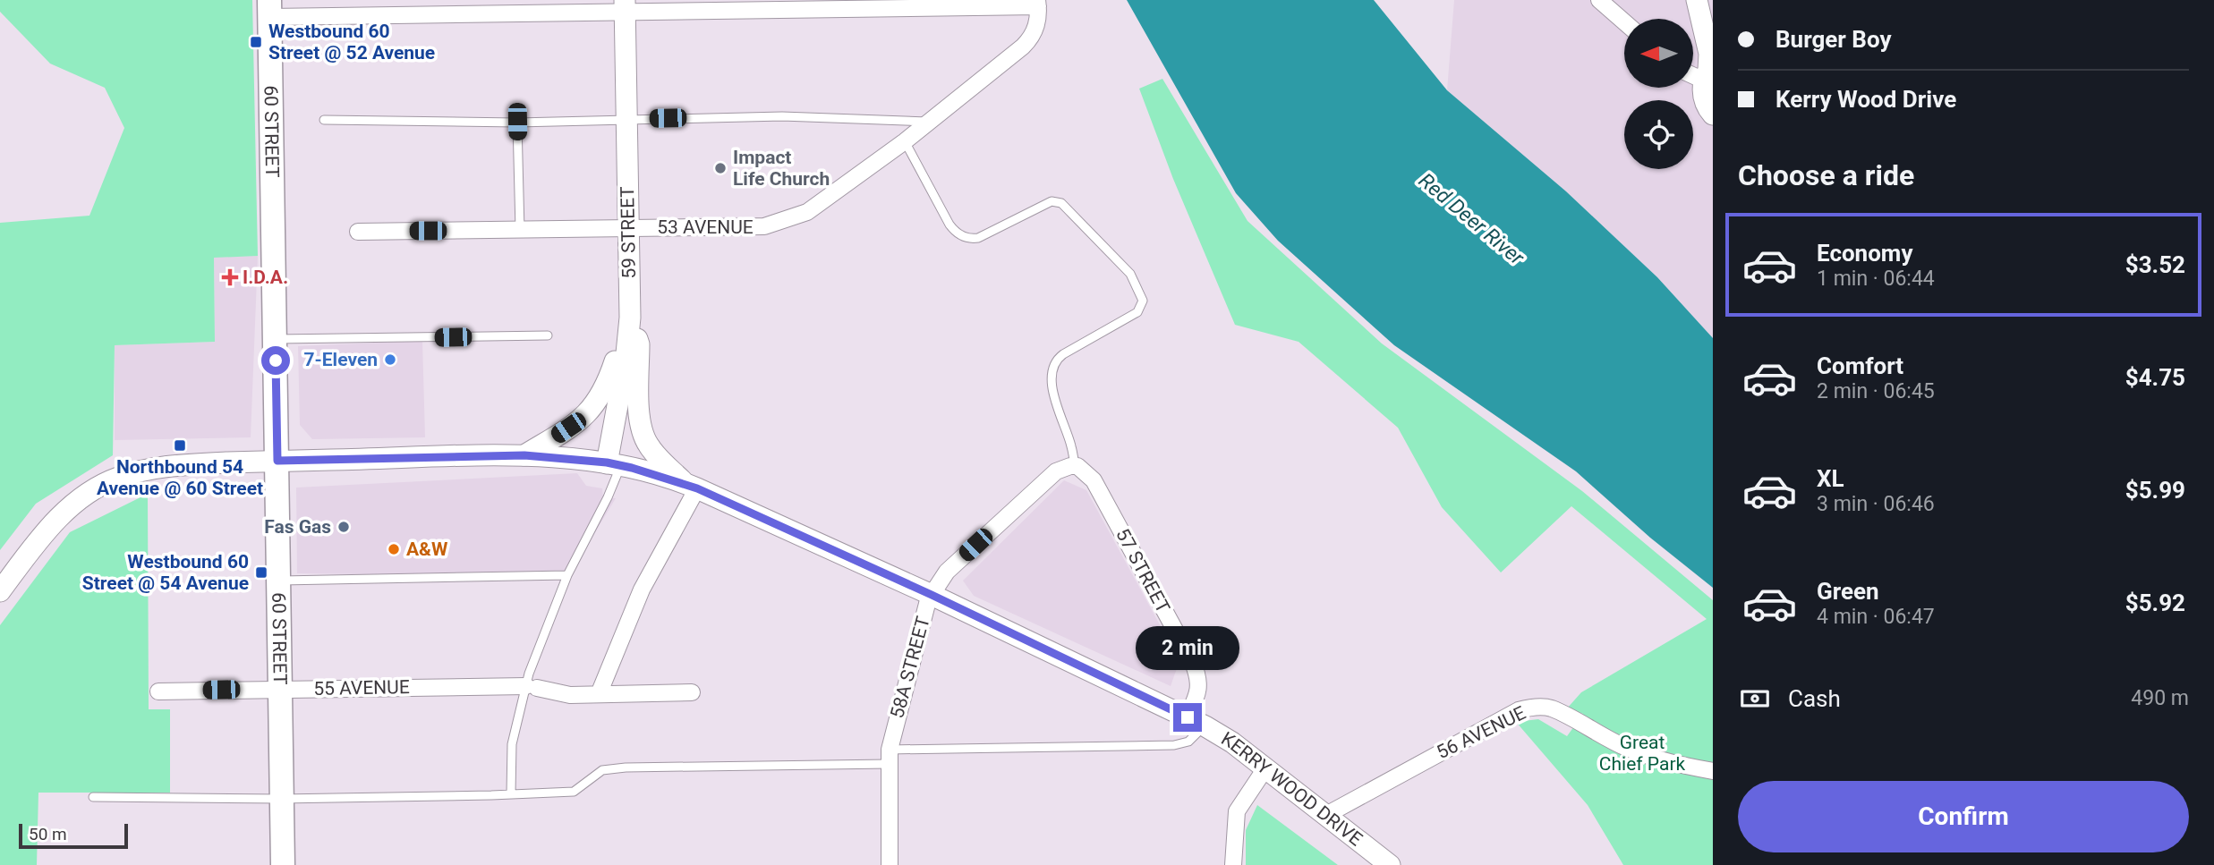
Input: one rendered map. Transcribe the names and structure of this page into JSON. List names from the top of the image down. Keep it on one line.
{"streets":{"main road":["60 STREET"],"street":["53 AVENUE","59 STREET","57 STREET","58A STREET","55 AVENUE","56 AVENUE","KERRY WOOD DRIVE"]},"crossings":[["60 STREET","55 AVENUE"],["60 STREET","KERRY WOOD DRIVE"],["53 AVENUE","59 STREET"],["59 STREET","KERRY WOOD DRIVE"],["57 STREET","58A STREET"],["57 STREET","KERRY WOOD DRIVE"],["58A STREET","KERRY WOOD DRIVE"],["56 AVENUE","KERRY WOOD DRIVE"]],"water":["Red Deer River"],"parks":["Great Chief Park"],"places":{"transit":["Westbound 60 Street @ 52 Avenue","Northbound 54 Avenue @ 60 Street","Westbound 60 Street @ 54 Avenue"],"other":["Impact Life Church","7-Eleven","Fas Gas","A&W"],"health":["I.D.A."]},"scale_bar":"50 m","north":"left","page":{"banner":["Burger Boy","Kerry Wood Drive"],"heading":"Choose a ride","list":[{"name":"Economy","note":"1 min · 06:44","value":"$3.52"},{"name":"Comfort","note":"2 min · 06:45","value":"$4.75"},{"name":"XL","note":"3 min · 06:46","value":"$5.99"},{"name":"Green","note":"4 min · 06:47","value":"$5.92"}],"bubble":"2 min","pay":["Cash","490 m"],"buttons":"Confirm","scale":"50 m"}}
